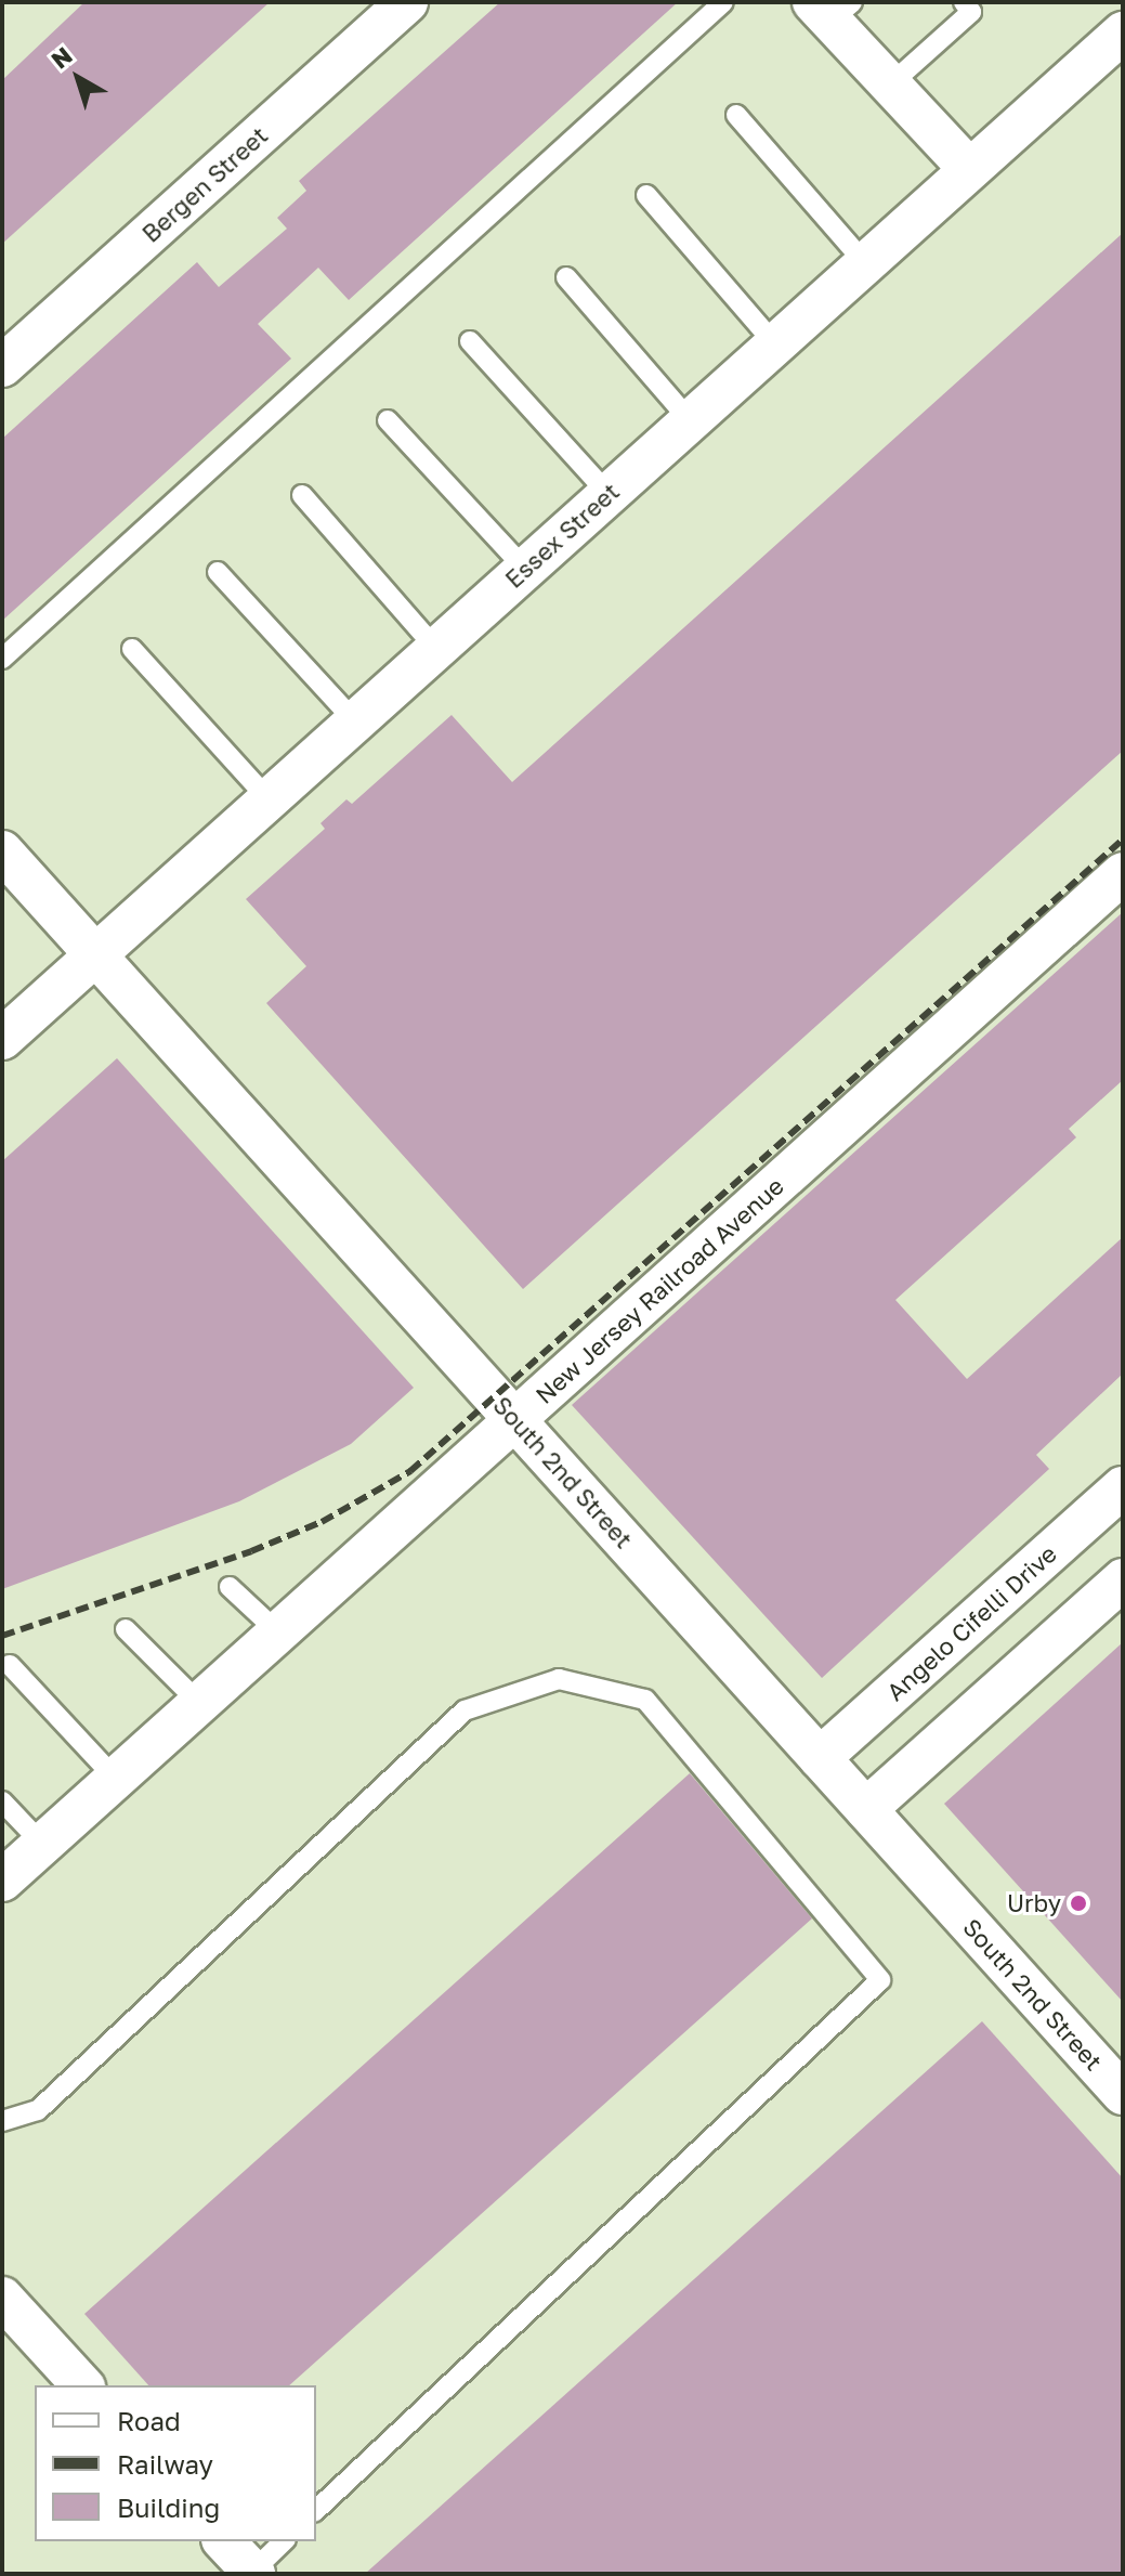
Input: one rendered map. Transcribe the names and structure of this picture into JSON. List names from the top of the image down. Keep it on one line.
{"streets":{"street":["Bergen Street","Essex Street","New Jersey Railroad Avenue","South 2nd Street","Angelo Cifelli Drive"]},"crossings":[["Essex Street","South 2nd Street"],["New Jersey Railroad Avenue","South 2nd Street"],["South 2nd Street","Angelo Cifelli Drive"]],"places":["Urby"],"legend":["Road","Railway","Building"],"north":"top left"}
